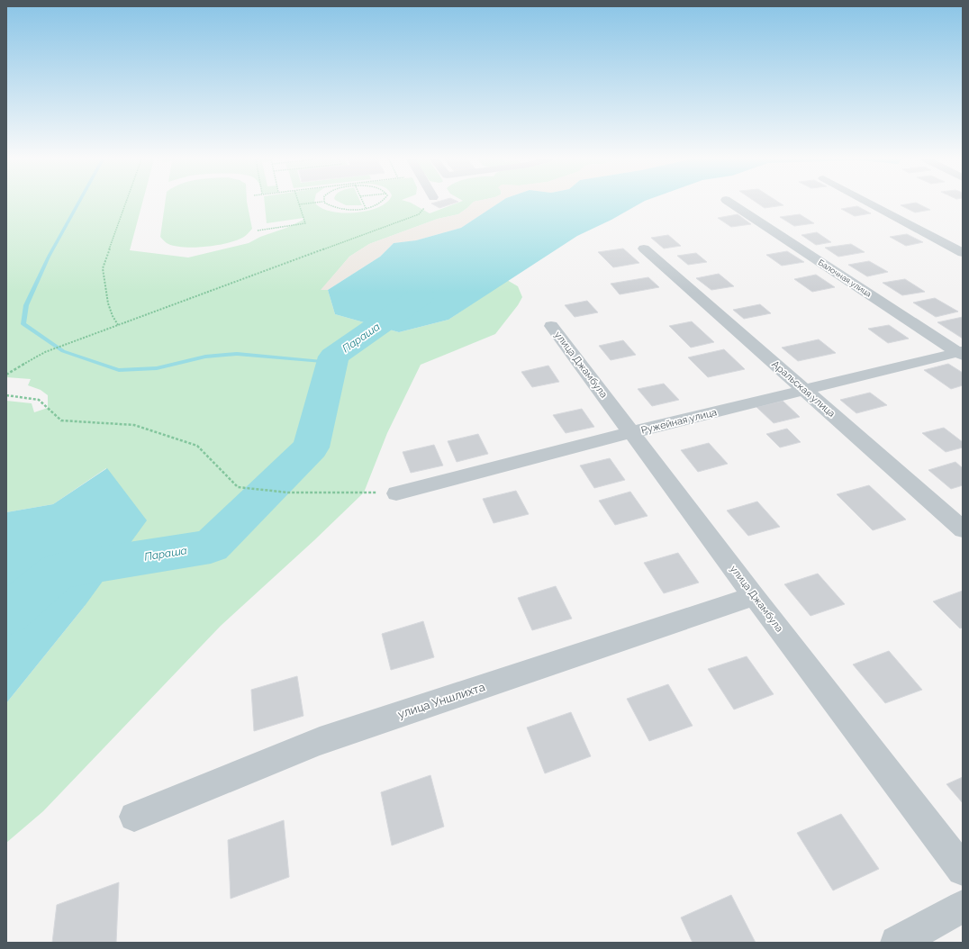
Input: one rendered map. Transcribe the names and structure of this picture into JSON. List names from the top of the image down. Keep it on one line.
{"streets":{"street":["Балочная улица","улица Джамбула","Аральская улица","Ружейная улица","улица Уншлихта"]},"crossings":[["Балочная улица","Ружейная улица"],["улица Джамбула","Ружейная улица"],["улица Джамбула","улица Уншлихта"],["Аральская улица","Ружейная улица"]],"water":["Параша"]}
